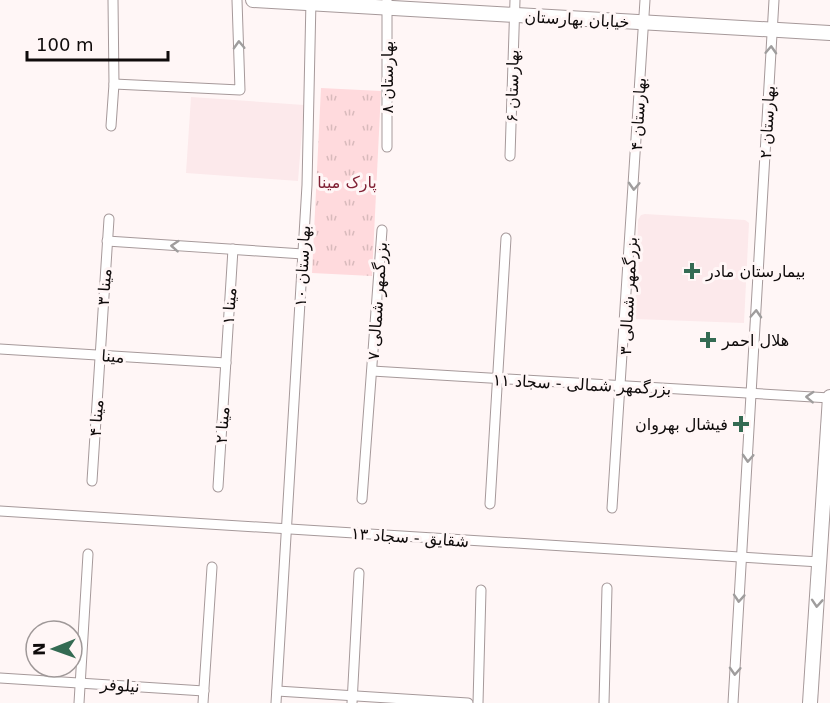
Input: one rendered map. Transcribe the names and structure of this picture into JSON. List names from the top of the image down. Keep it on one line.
{"streets":{"street":["خیابان بهارستان","بهارستان ۸","بهارستان ۶","بهارستان ۴","بهارستان ۲","بهارستان ۱۰","مینا ۳","بزرگمهر شمالی ۳","بزرگمهر شمالی ۷","مینا ۱","مینا","بزرگمهر شمالی - سجاد ۱۱","مینا ۴","مینا ۲","شقایق - سجاد ۱۳","نیلوفر"]},"crossings":[["خیابان بهارستان","بهارستان ۸"],["خیابان بهارستان","بهارستان ۶"],["خیابان بهارستان","بهارستان ۴"],["خیابان بهارستان","بهارستان ۲"],["خیابان بهارستان","بهارستان ۱۰"],["بهارستان ۴","بزرگمهر شمالی ۳"],["بهارستان ۲","بزرگمهر شمالی - سجاد ۱۱"],["بهارستان ۲","شقایق - سجاد ۱۳"],["بهارستان ۱۰","شقایق - سجاد ۱۳"],["مینا ۳","مینا"],["مینا ۳","مینا ۴"],["بزرگمهر شمالی ۳","بزرگمهر شمالی - سجاد ۱۱"],["بزرگمهر شمالی ۷","بزرگمهر شمالی - سجاد ۱۱"],["مینا ۱","مینا"],["مینا ۱","مینا ۲"],["مینا","مینا ۴"],["مینا","مینا ۲"]],"one_way":["بهارستان ۴"],"parks":["پارک مینا"],"places":{"health":["بیمارستان مادر","هلال احمر","فیشال بهروان"]},"scale_bar":"100 m","north":"left"}
